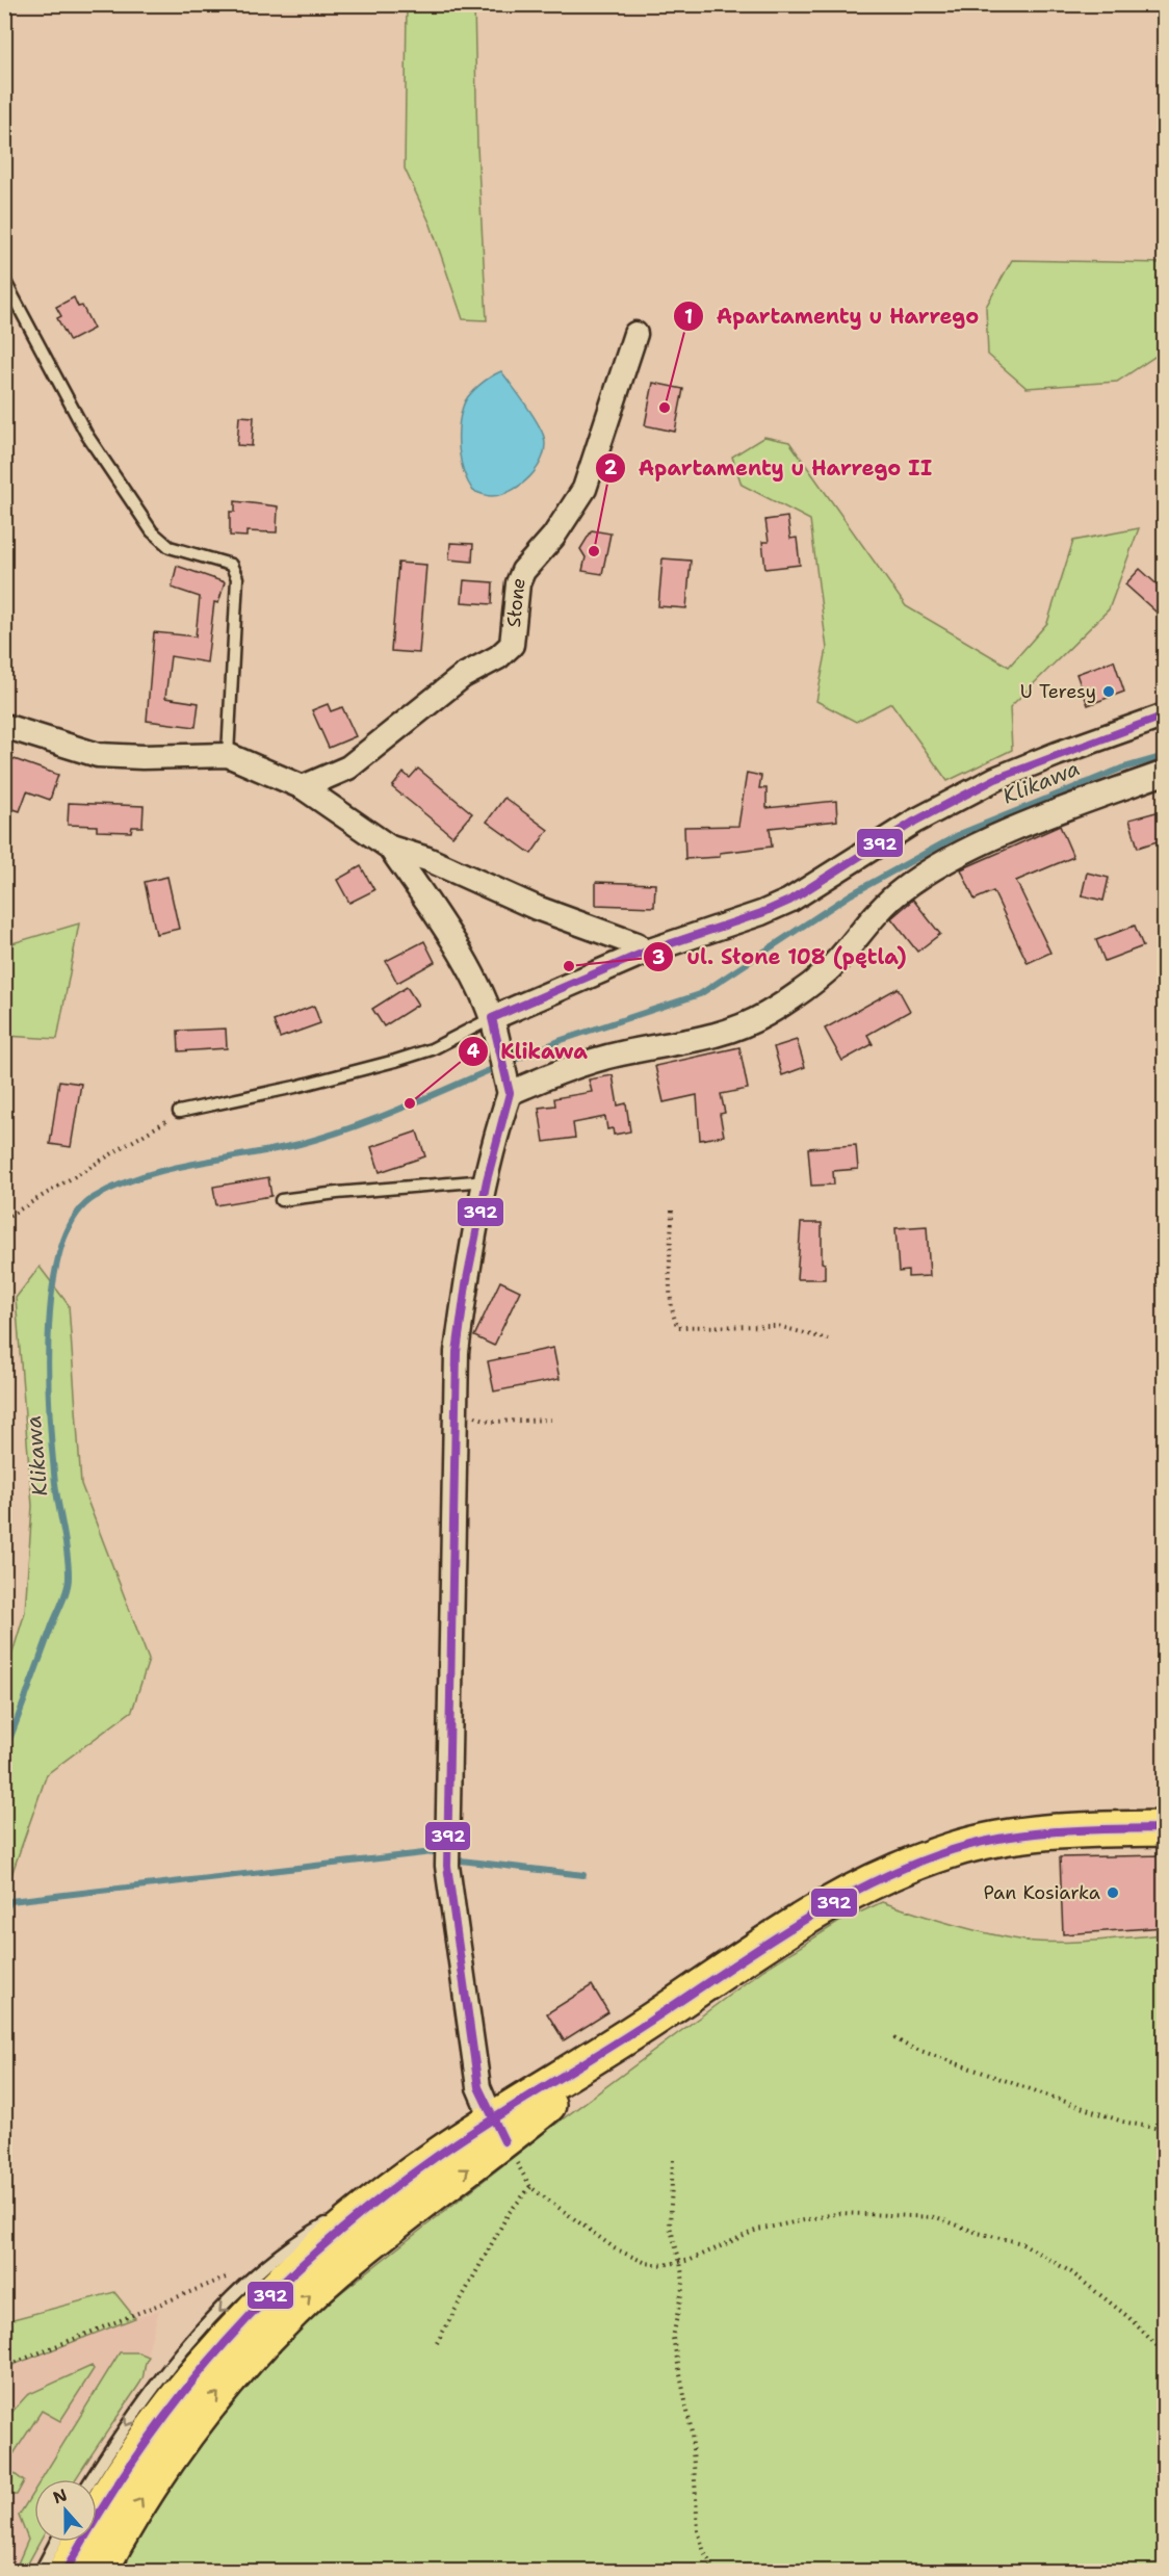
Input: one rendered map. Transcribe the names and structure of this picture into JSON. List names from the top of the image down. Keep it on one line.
{"streets":{"street":["Słone"]},"water":["Klikawa"],"places":["Apartamenty u Harrego","Apartamenty u Harrego II","U Teresy","ul. Słone 108 (pętla)","Klikawa","Pan Kosiarka"],"lines":["transit line 392"],"north":"top"}
